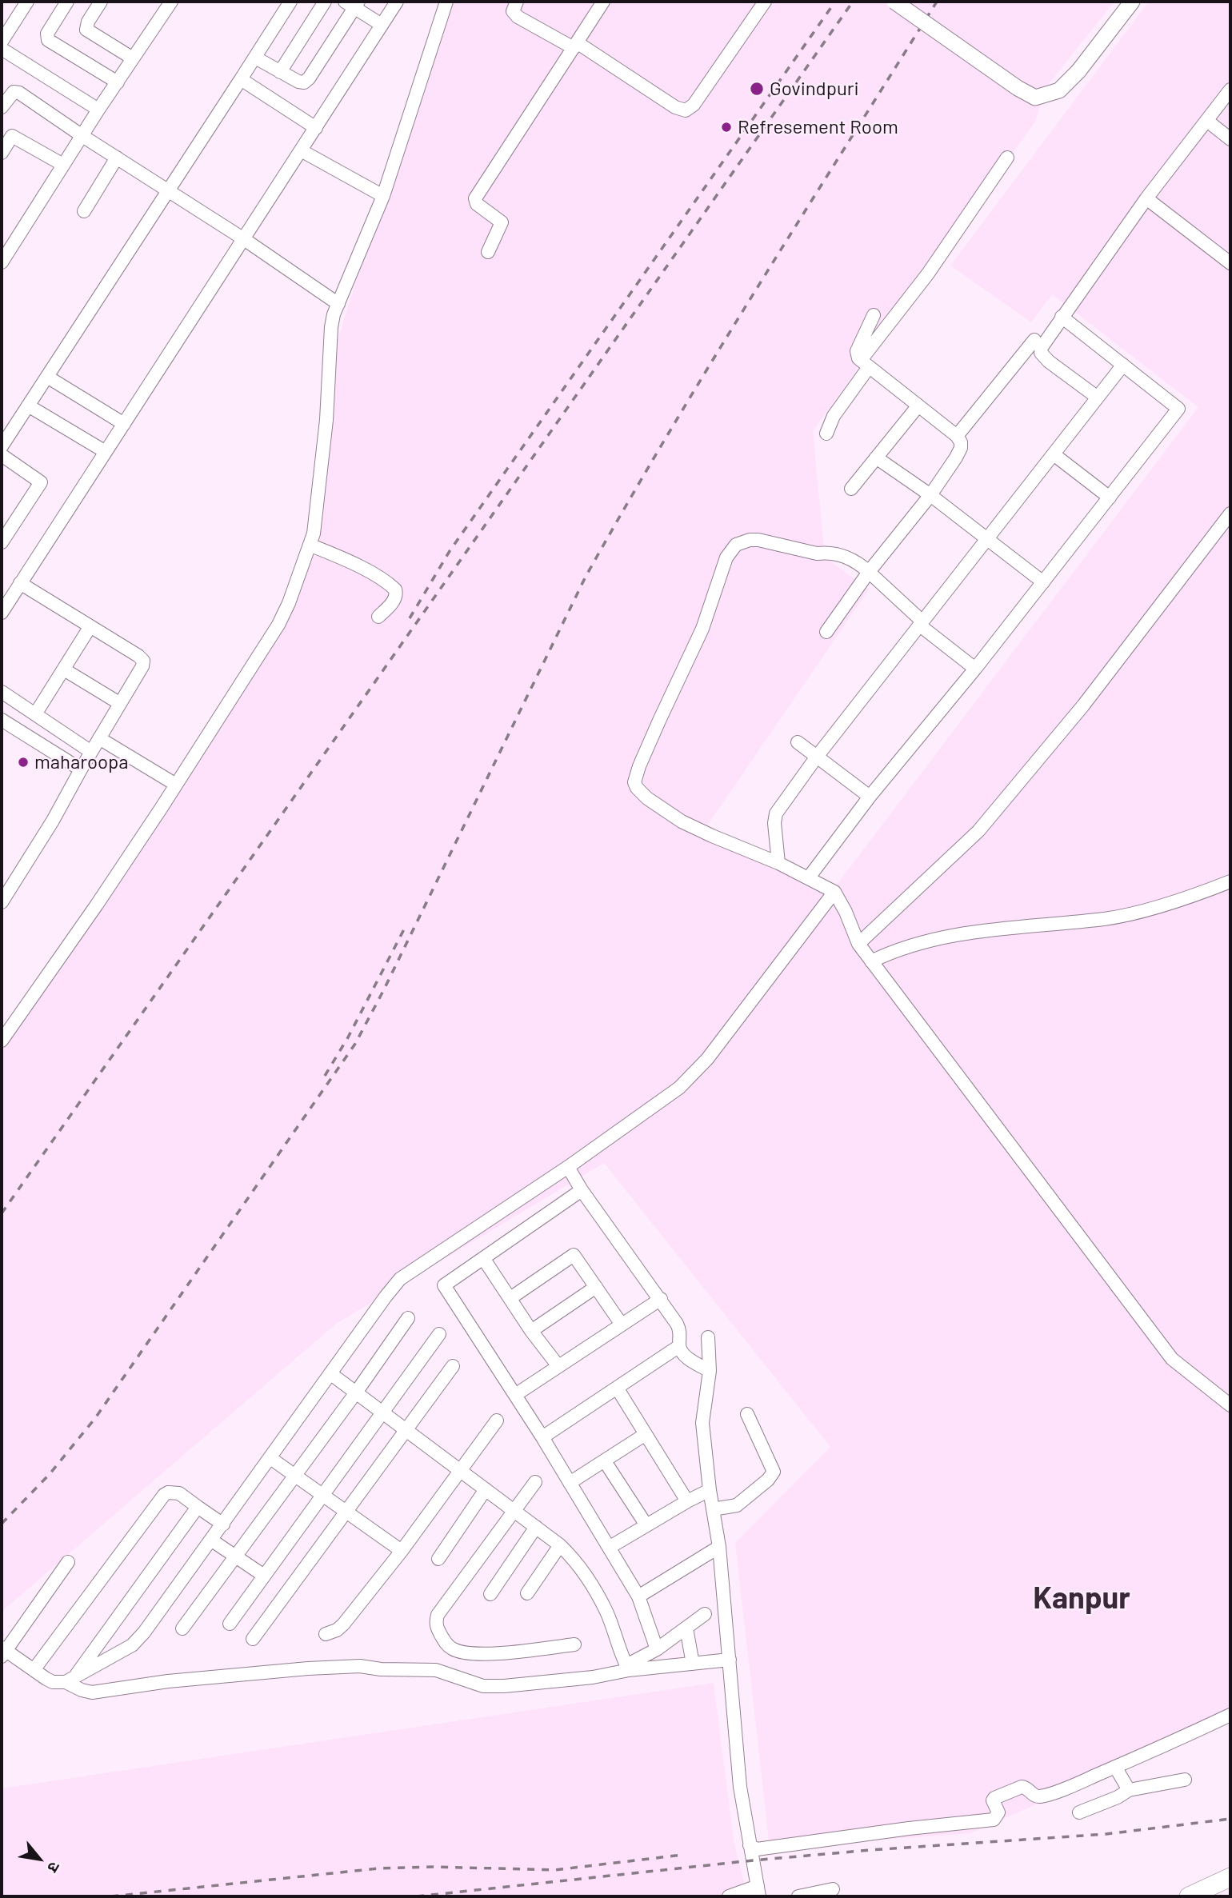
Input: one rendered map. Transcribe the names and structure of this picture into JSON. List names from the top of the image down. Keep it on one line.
{"districts":["Kanpur"],"places":["Govindpuri","Refresement Room","maharoopa"],"north":"bottom right"}
